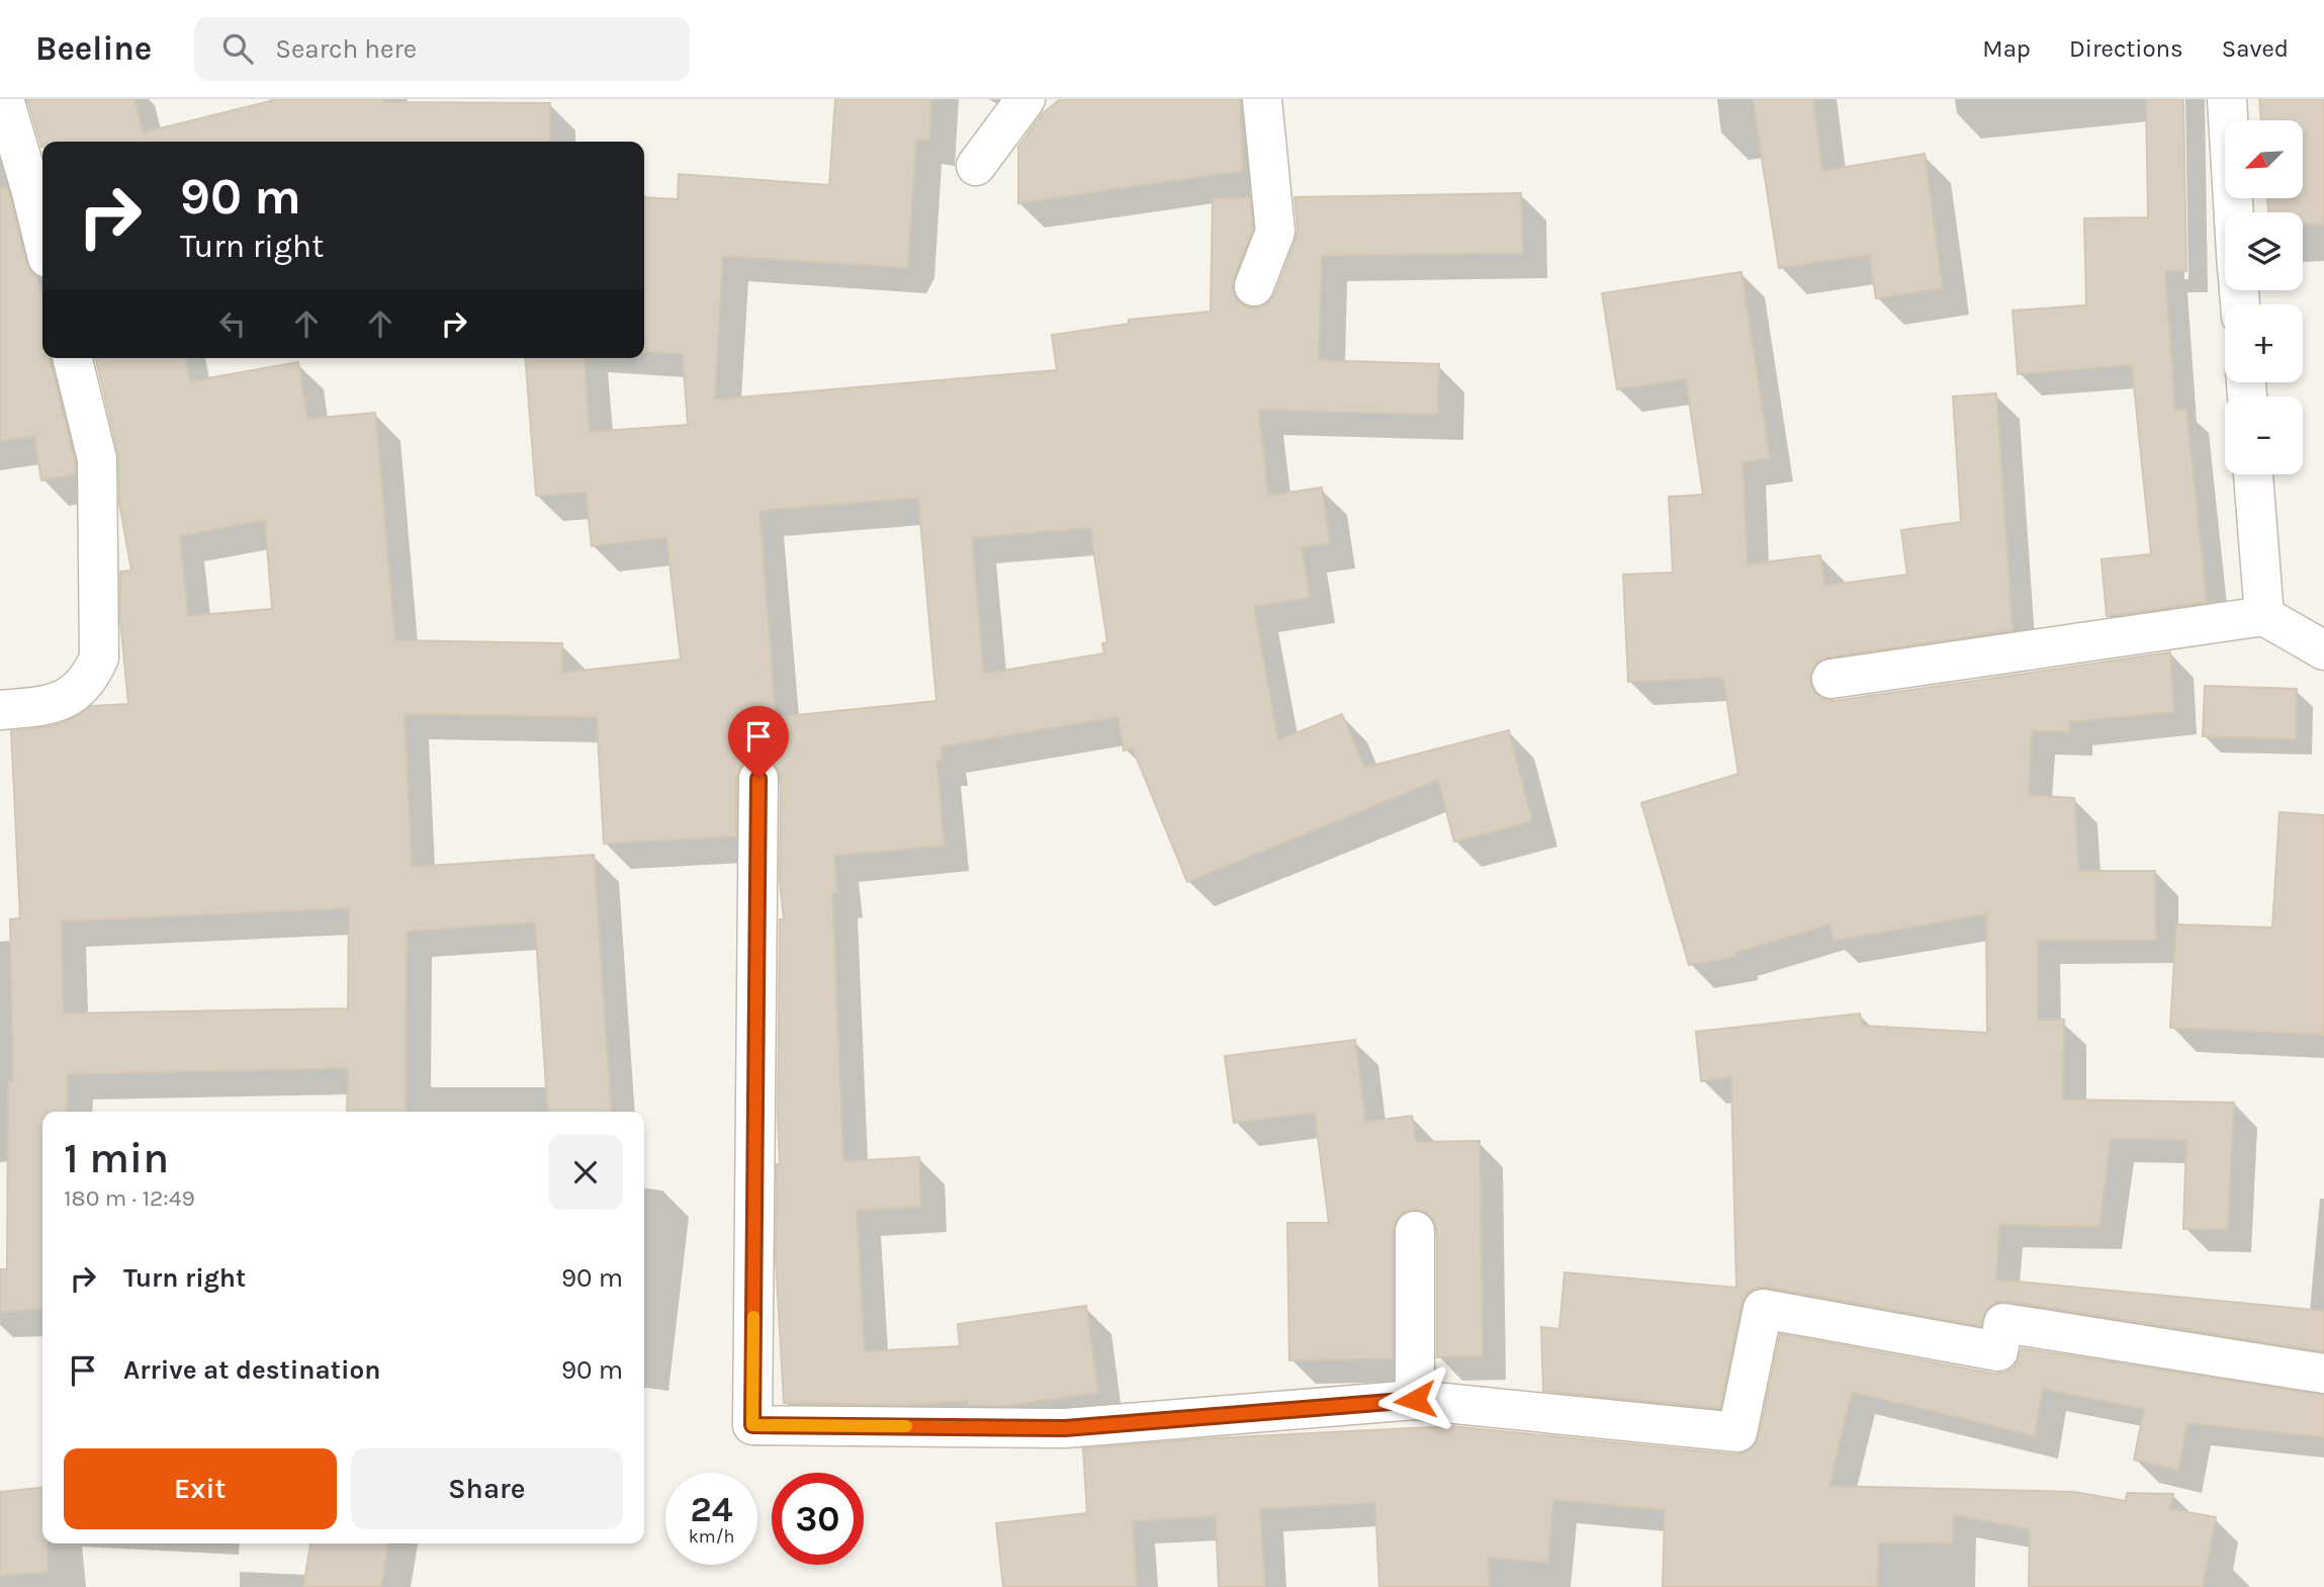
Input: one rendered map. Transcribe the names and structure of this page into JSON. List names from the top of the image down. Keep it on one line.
{"north":"bottom left","page":{"header":"Beeline","search":"Search here","nav":["Map","Directions","Saved"],"map_buttons":["+","−"],"turn":["90 m","Turn right"],"heading":["1 min","180 m · 12:49"],"list":[{"name":"Turn right","value":"90 m"},{"name":"Arrive at destination","value":"90 m"}],"buttons":["Exit","Share"],"speed":"24 km/h","limit":"30"}}
